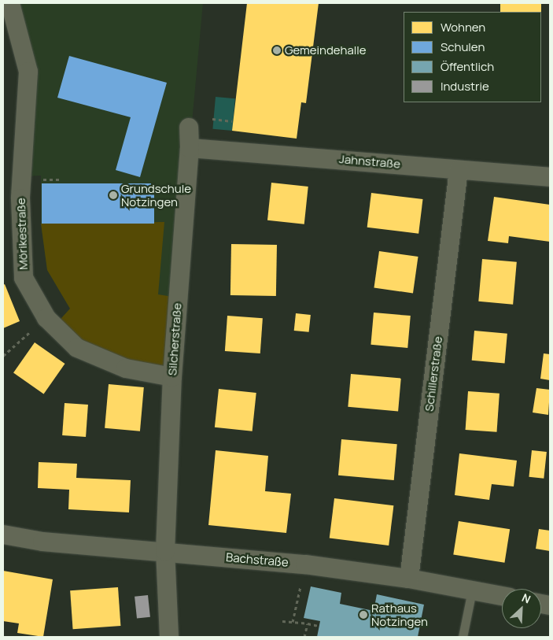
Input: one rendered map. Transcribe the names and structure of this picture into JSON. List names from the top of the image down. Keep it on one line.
{"streets":{"street":["Jahnstraße","Mörikestraße","Silcherstraße","Schillerstraße","Bachstraße"]},"crossings":[["Jahnstraße","Silcherstraße"],["Jahnstraße","Schillerstraße"],["Mörikestraße","Silcherstraße"],["Silcherstraße","Bachstraße"],["Schillerstraße","Bachstraße"]],"places":["Gemeindehalle","Grundschule Notzingen","Rathaus Notzingen"],"legend":["Wohnen","Schulen","Öffentlich","Industrie"],"north":"top right"}
